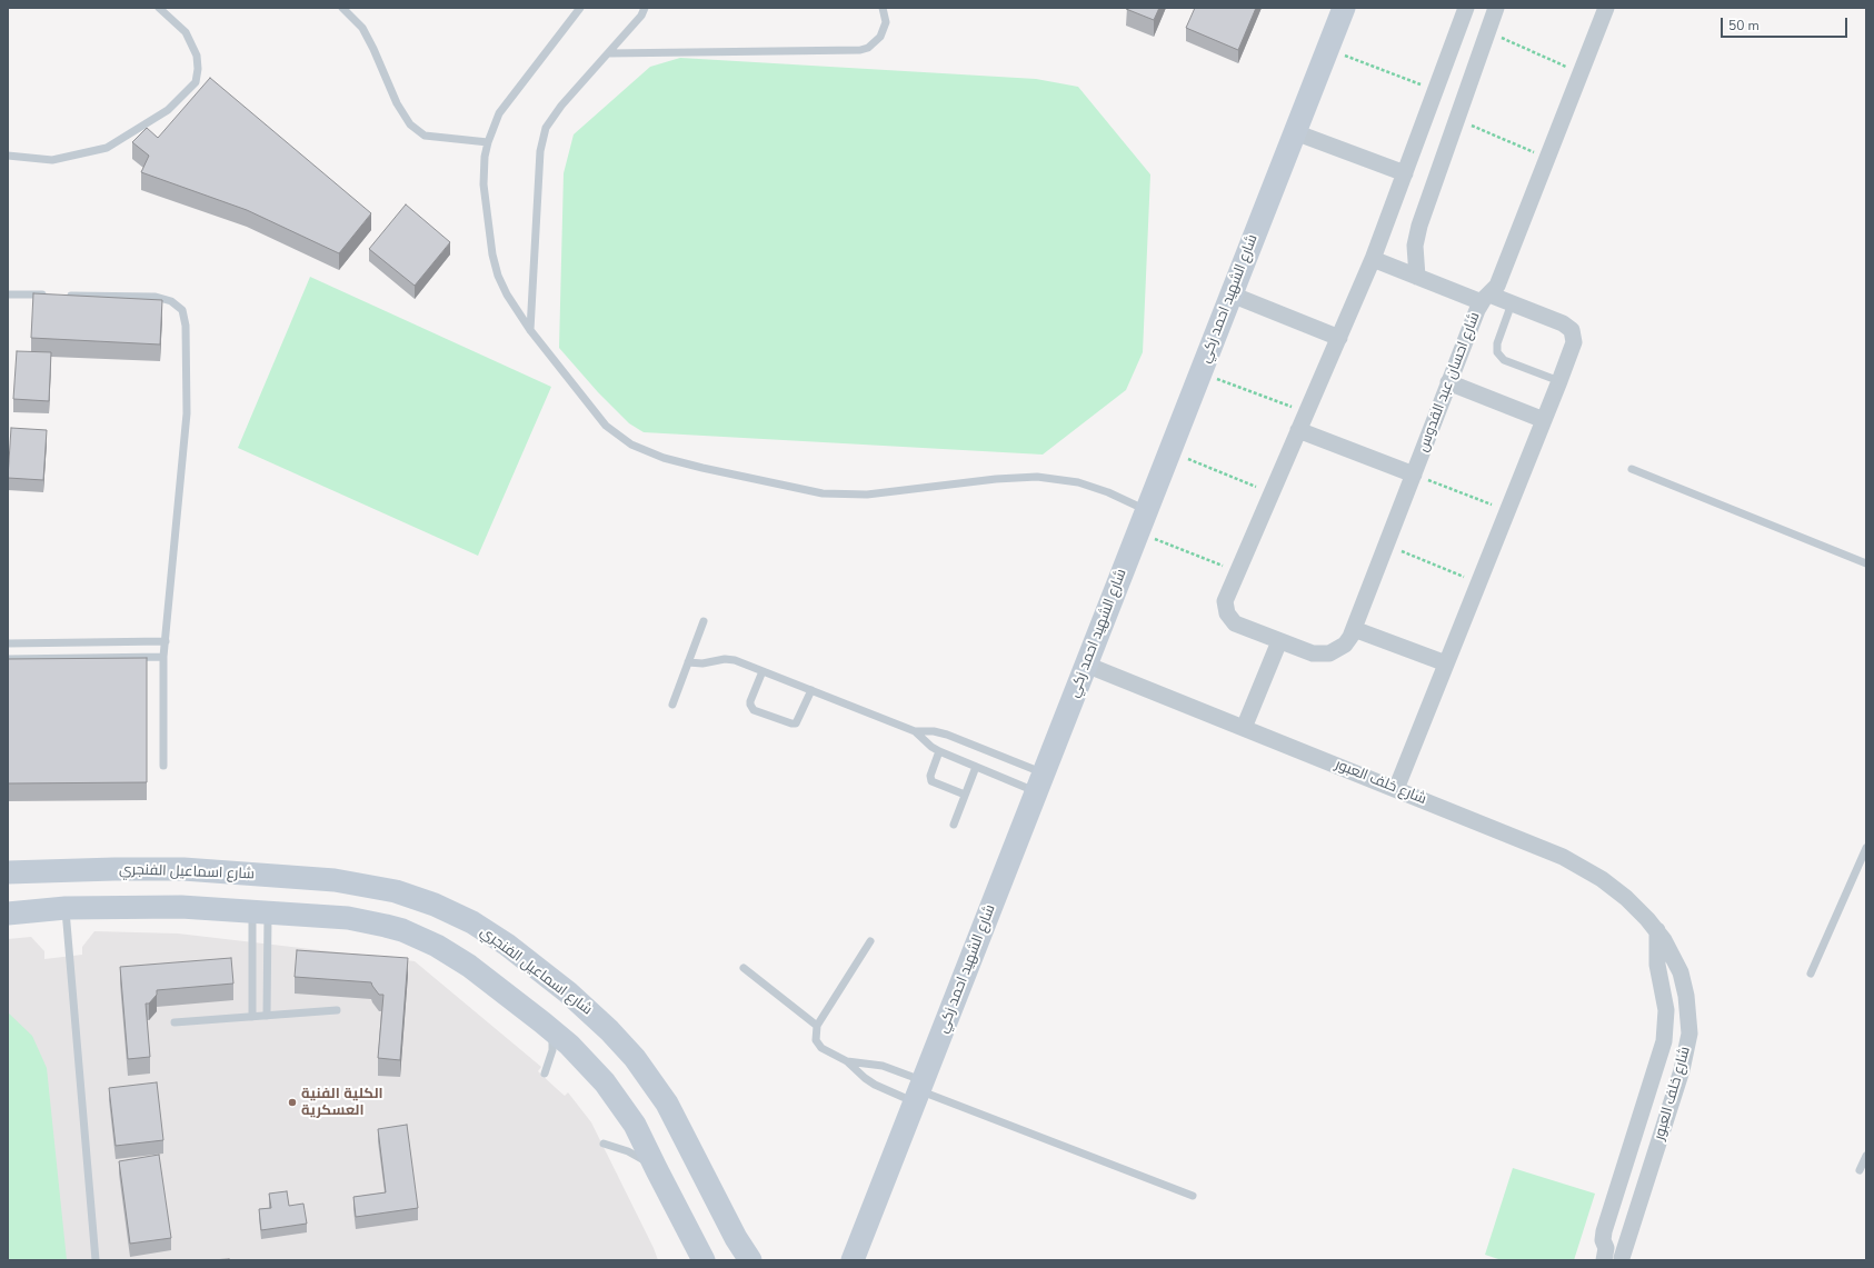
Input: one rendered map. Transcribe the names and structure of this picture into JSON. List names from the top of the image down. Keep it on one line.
{"streets":{"main road":["شارع الشهيد احمد زكي","شارع اسماعيل الفنجري"],"street":["شارع احسان عبد القدوس","شارع خلف العبور"]},"crossings":[["شارع الشهيد احمد زكي","شارع خلف العبور"]],"places":["الكلية الفنية العسكرية"],"scale_bar":"50 m"}
